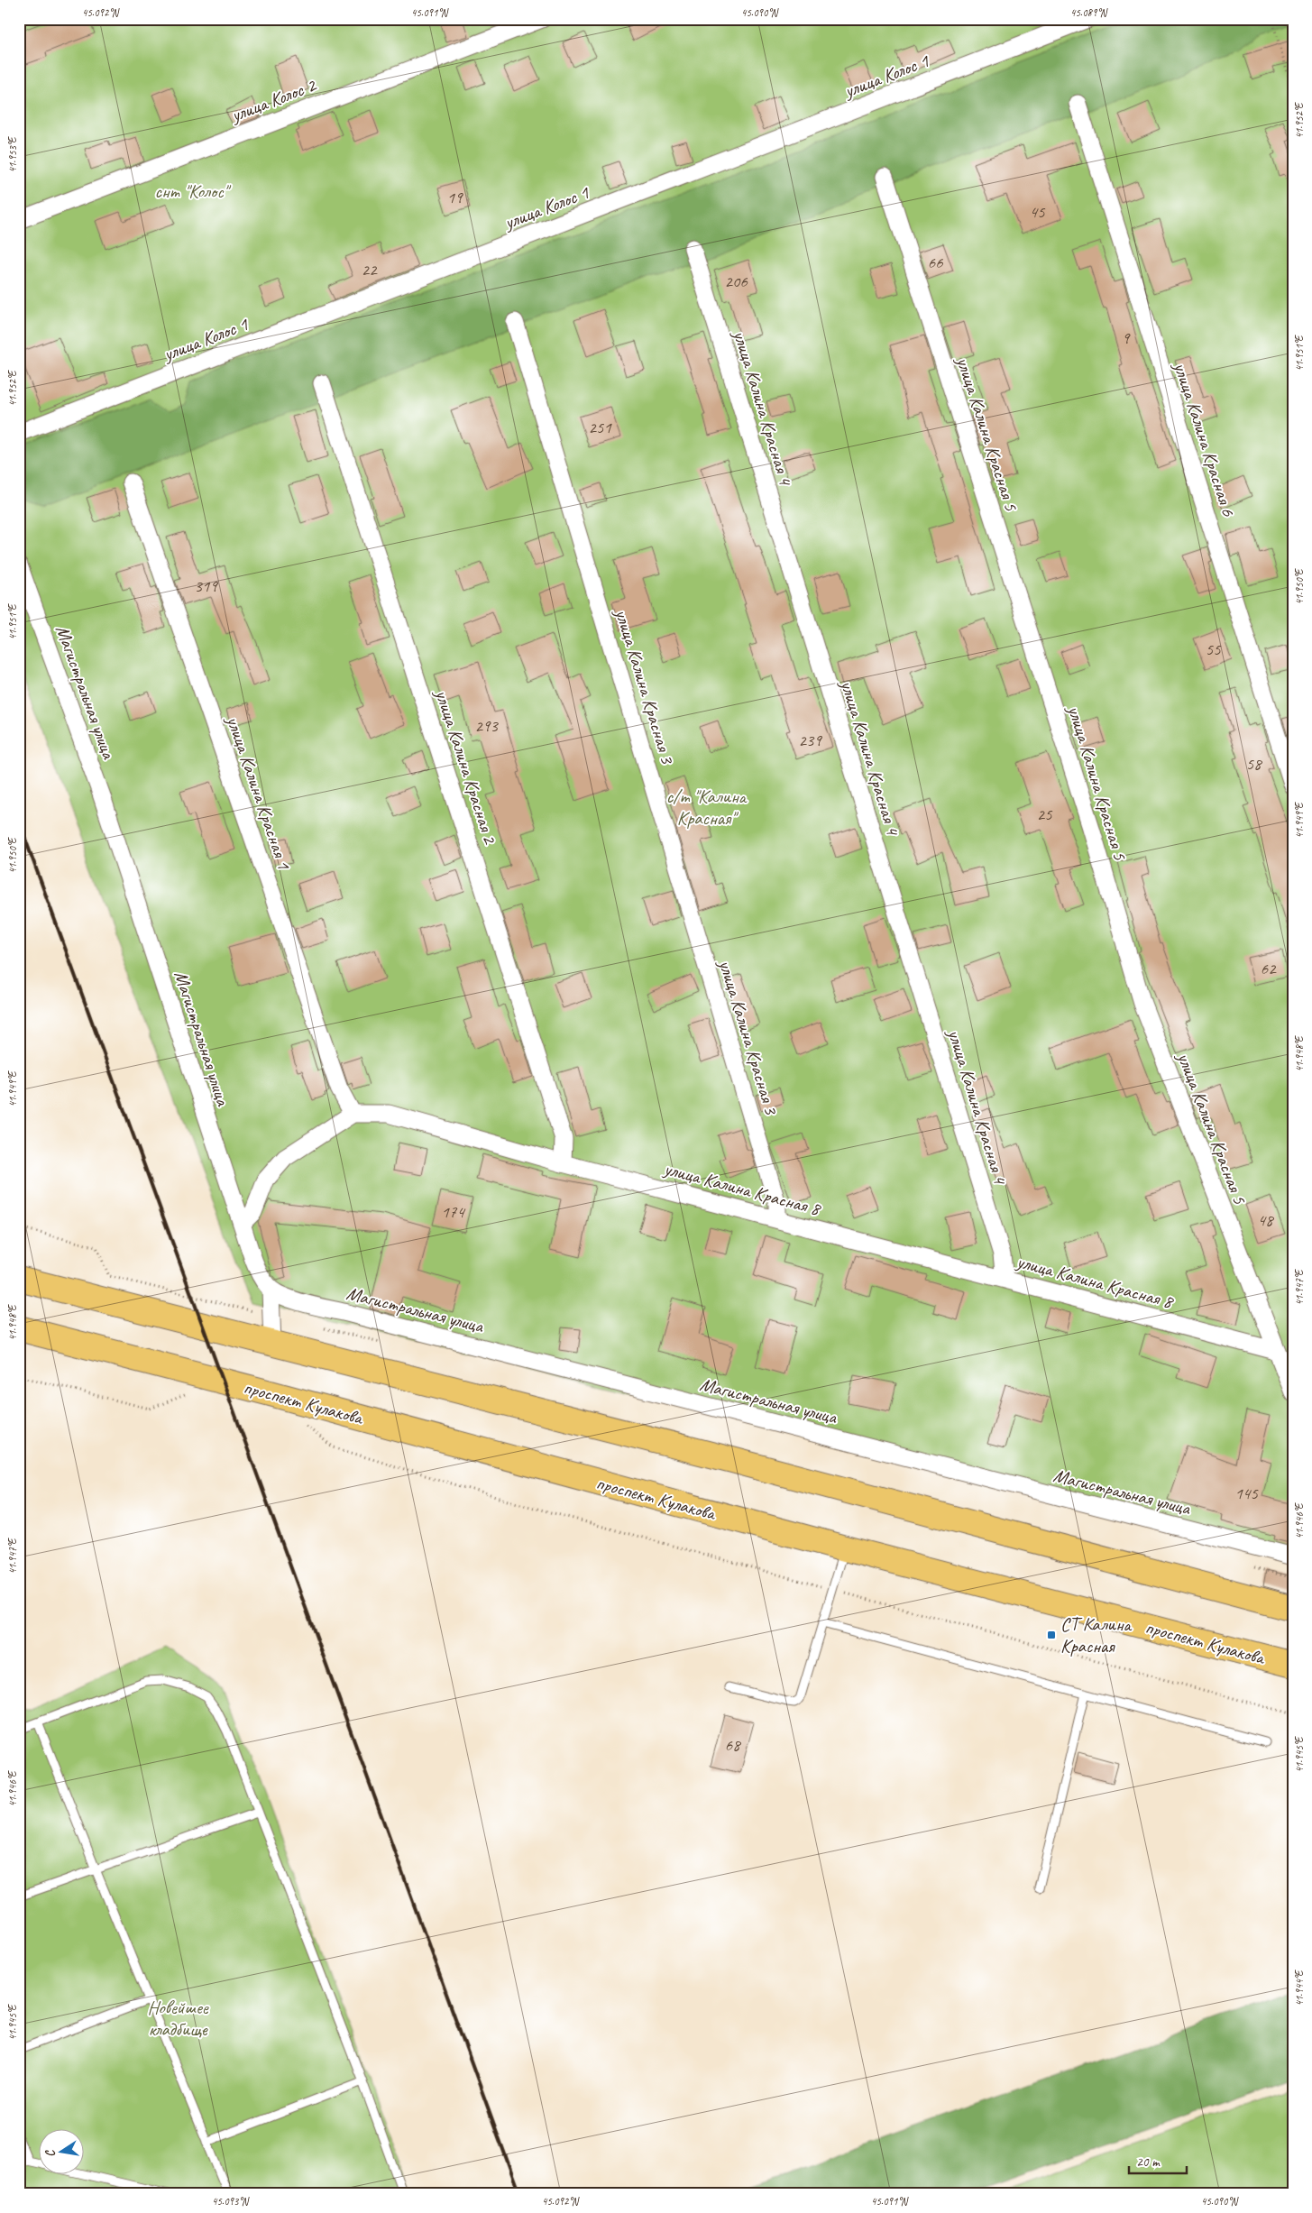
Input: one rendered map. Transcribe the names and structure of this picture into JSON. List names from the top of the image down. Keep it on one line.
{"streets":{"main road":["проспект Кулакова"],"street":["улица Колос 1","улица Колос 2","улица Калина Красная 4","улица Калина Красная 5","улица Калина Красная 6","улица Калина Красная 3","Магистральная улица","улица Калина Красная 2","улица Калина Красная 1","улица Калина Красная 8"]},"crossings":[["улица Калина Красная 4","улица Калина Красная 8"],["улица Калина Красная 5","улица Калина Красная 8"],["улица Калина Красная 3","улица Калина Красная 8"],["улица Калина Красная 2","улица Калина Красная 8"],["улица Калина Красная 1","улица Калина Красная 8"]],"parks":["снт \"Колос\"","с/т \"Калина Красная\"","Новейшее кладбище"],"places":{"transit":["СТ Калина Красная"]},"house_numbers":["19","45","66","22","206","9","251","319","55","293","239","58","25","62","174","48","145","68"],"scale_bar":"20 m","north":"left","coordinates":["45.092°N","45.091°N","45.090°N","45.089°N","41.952°E","41.953°E","41.951°E","41.950°E","41.949°E","41.948°E","41.947°E","41.946°E","41.945°E","41.944°E","45.093°N"]}
